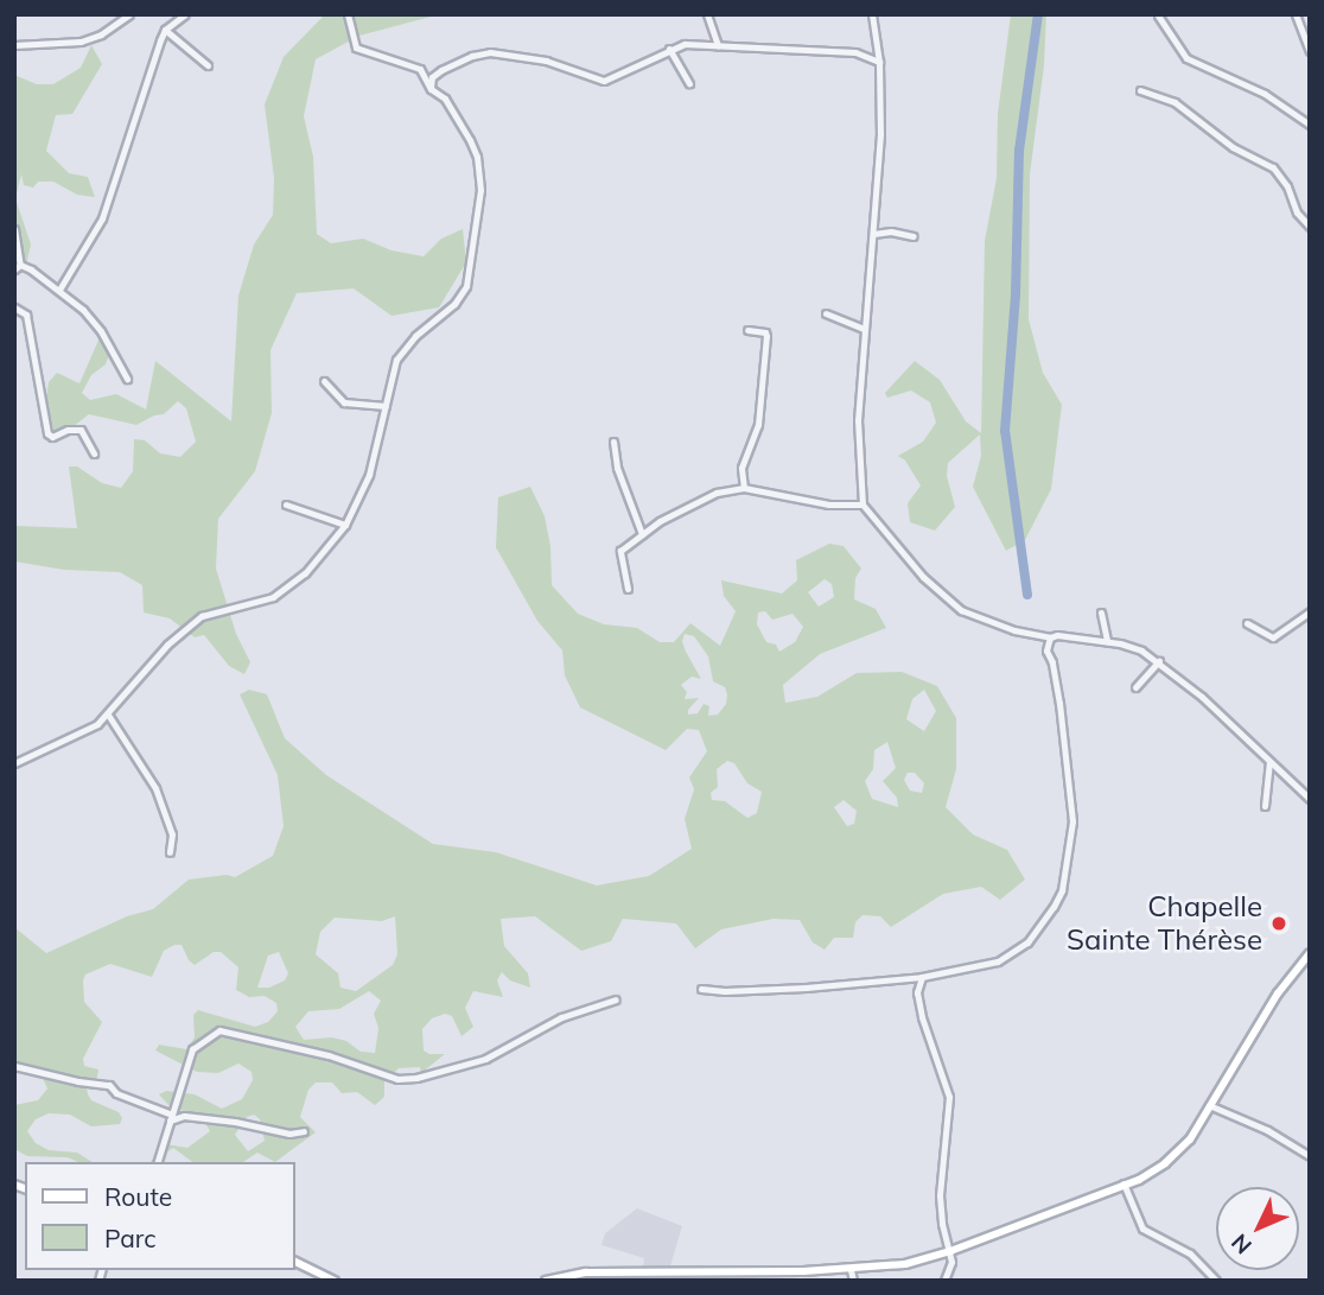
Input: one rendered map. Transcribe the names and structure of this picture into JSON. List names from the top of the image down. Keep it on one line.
{"places":["Chapelle Sainte Thérèse"],"legend":["Route","Parc"],"north":"bottom left"}
